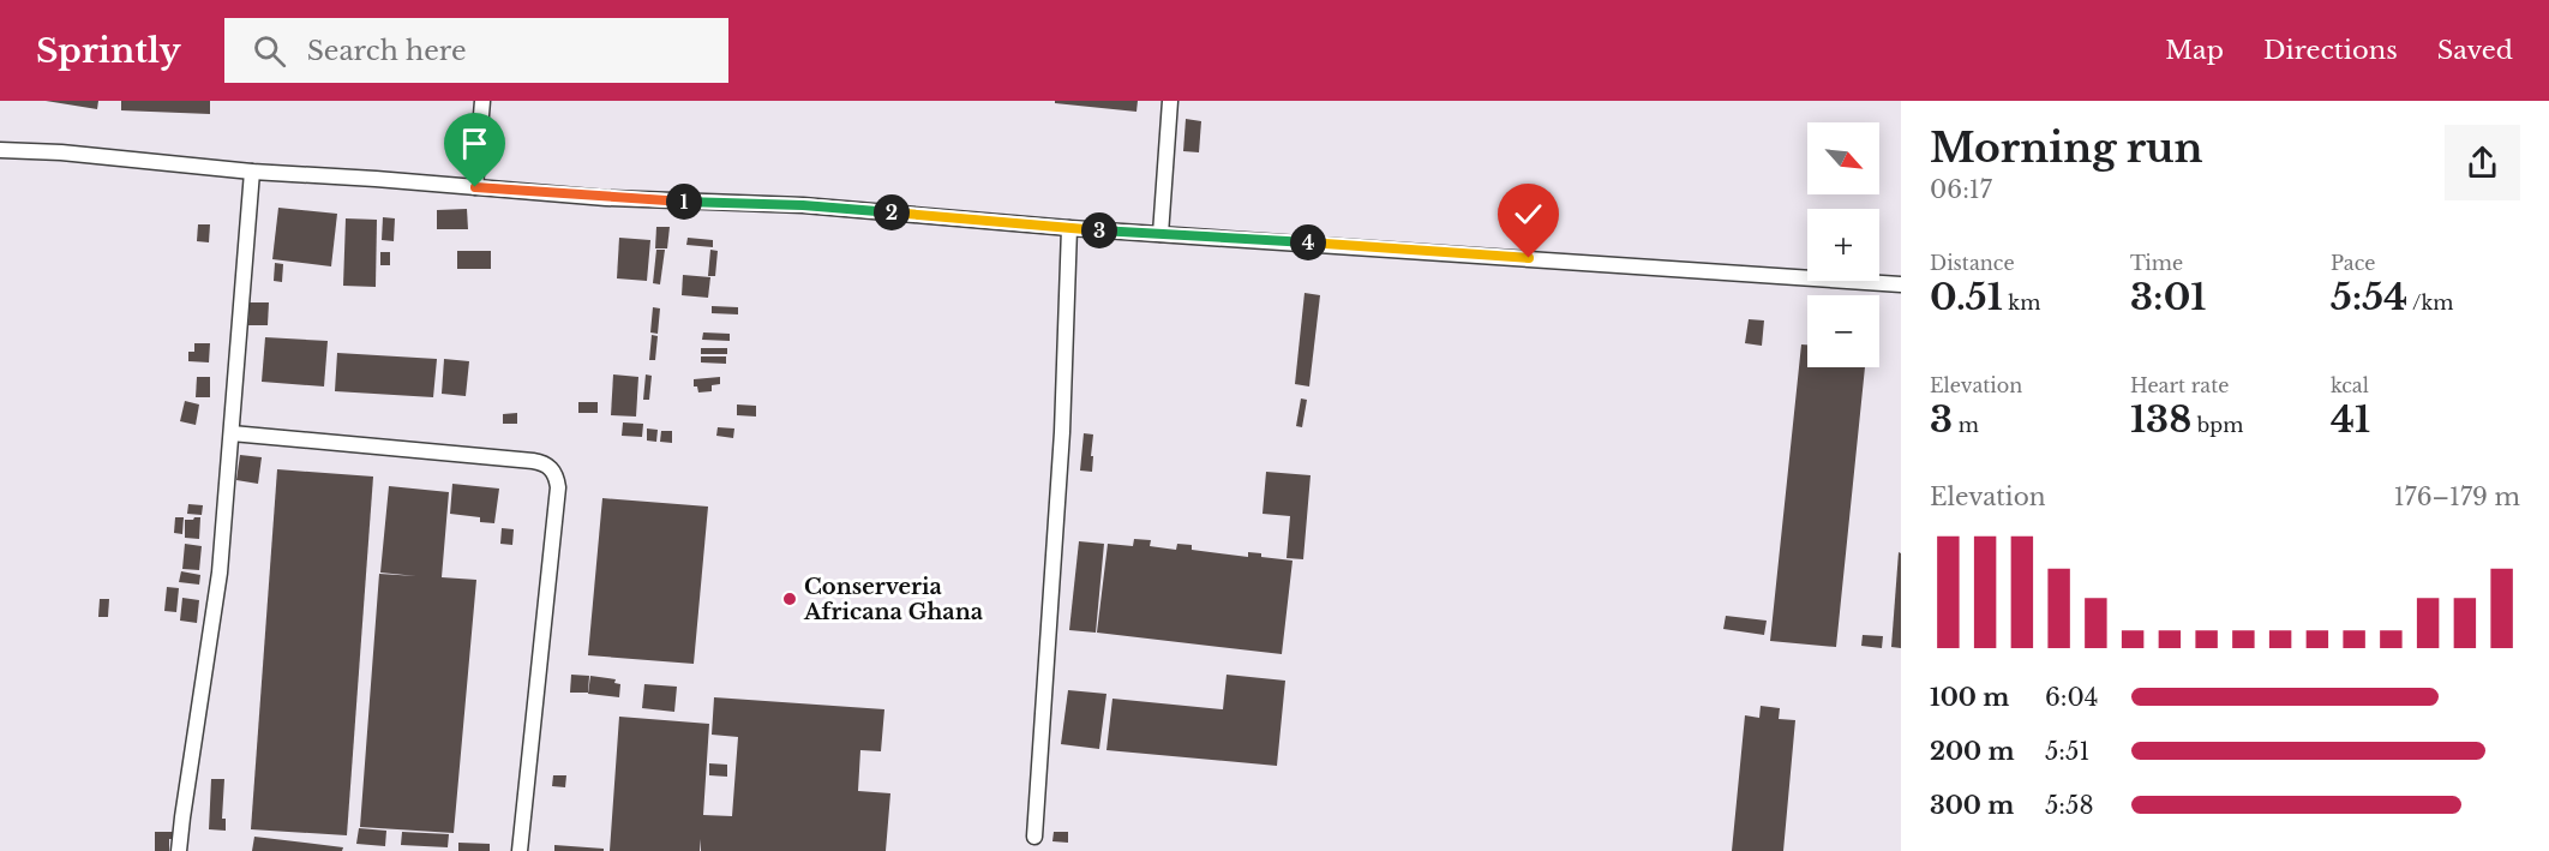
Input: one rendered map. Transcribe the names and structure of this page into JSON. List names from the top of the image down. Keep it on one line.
{"places":["Conserveria Africana Ghana"],"north":"bottom right","page":{"header":"Sprintly","search":"Search here","nav":["Map","Directions","Saved"],"heading":["Morning run","06:17"],"map_buttons":["+","−"],"pins":["1","2","3","4"],"stats":[["Distance","0.51 km"],["Time","3:01"],["Pace","5:54 /km"],["Elevation","3 m"],["Heart rate","138 bpm"],["kcal","41"]],"chart":["Elevation","176–179 m"],"list":[{"name":"100 m","note":"6:04"},{"name":"200 m","note":"5:51"},{"name":"300 m","note":"5:58"}]}}
